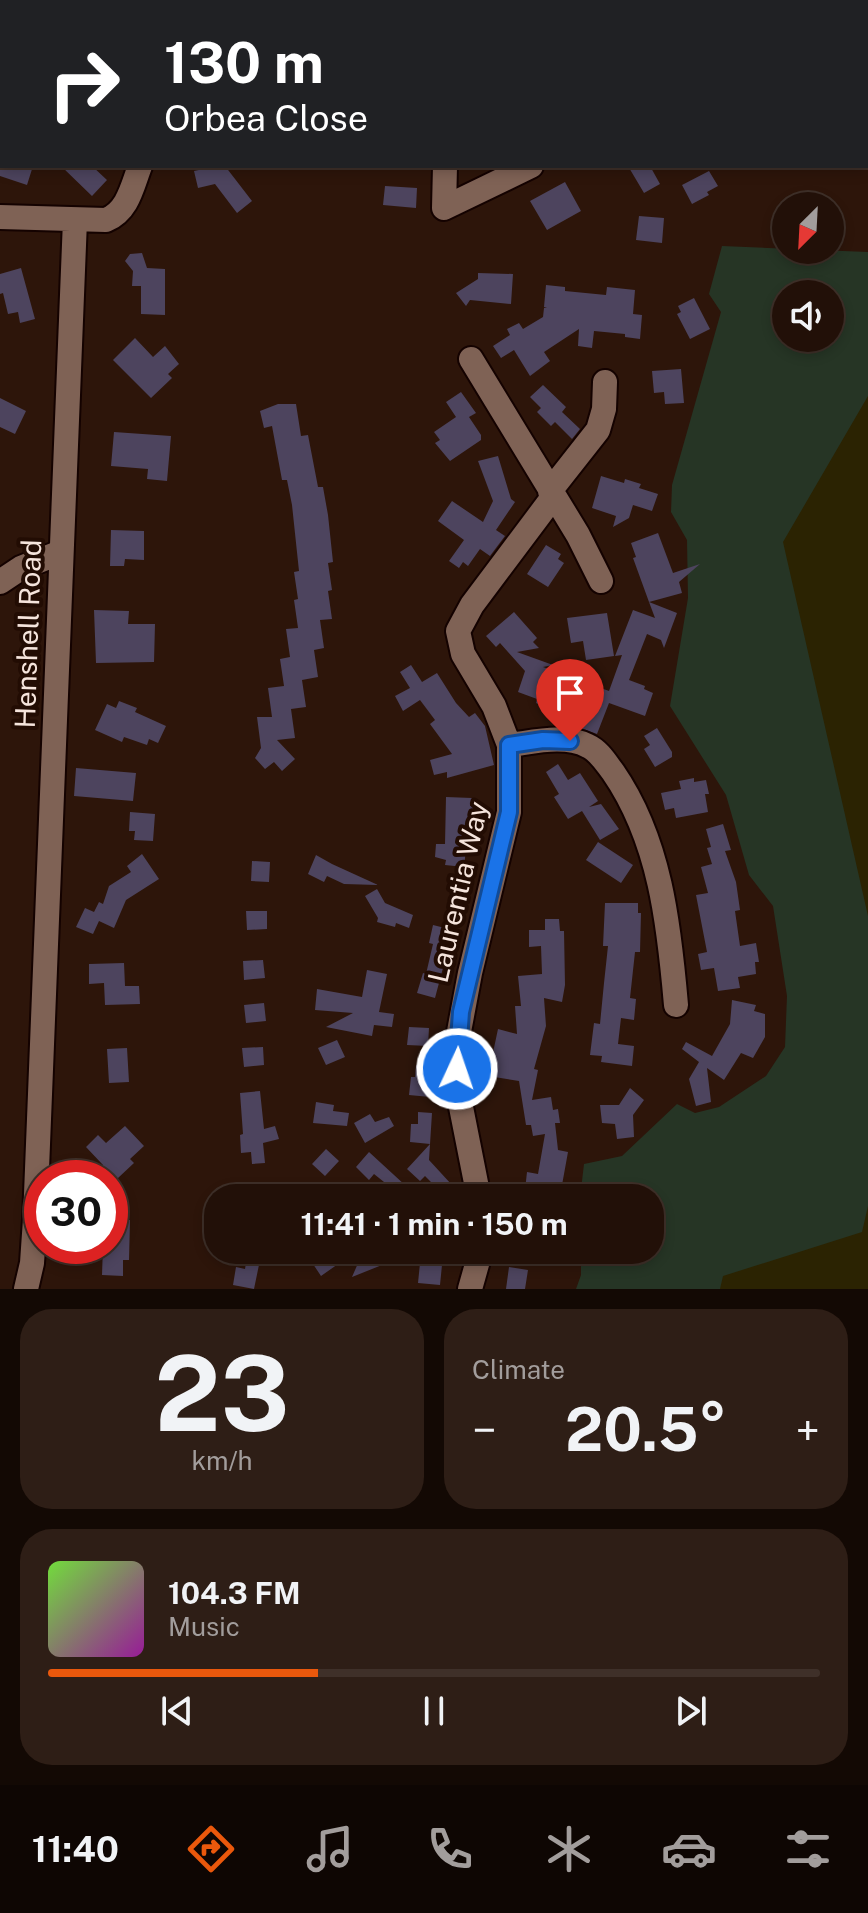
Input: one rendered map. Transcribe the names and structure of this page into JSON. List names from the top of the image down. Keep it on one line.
{"streets":{"street":["Henshell Road","Laurentia Way"]},"north":"bottom left","page":{"turn":["130 m","Orbea Close"],"limit":"30","trip":"11:41 · 1 min · 150 m","tile":[["23","km/h"],"Climate"],"heat":["−","20.5°","+"],"song":["104.3 FM","Music"],"tabs":"11:40"}}
